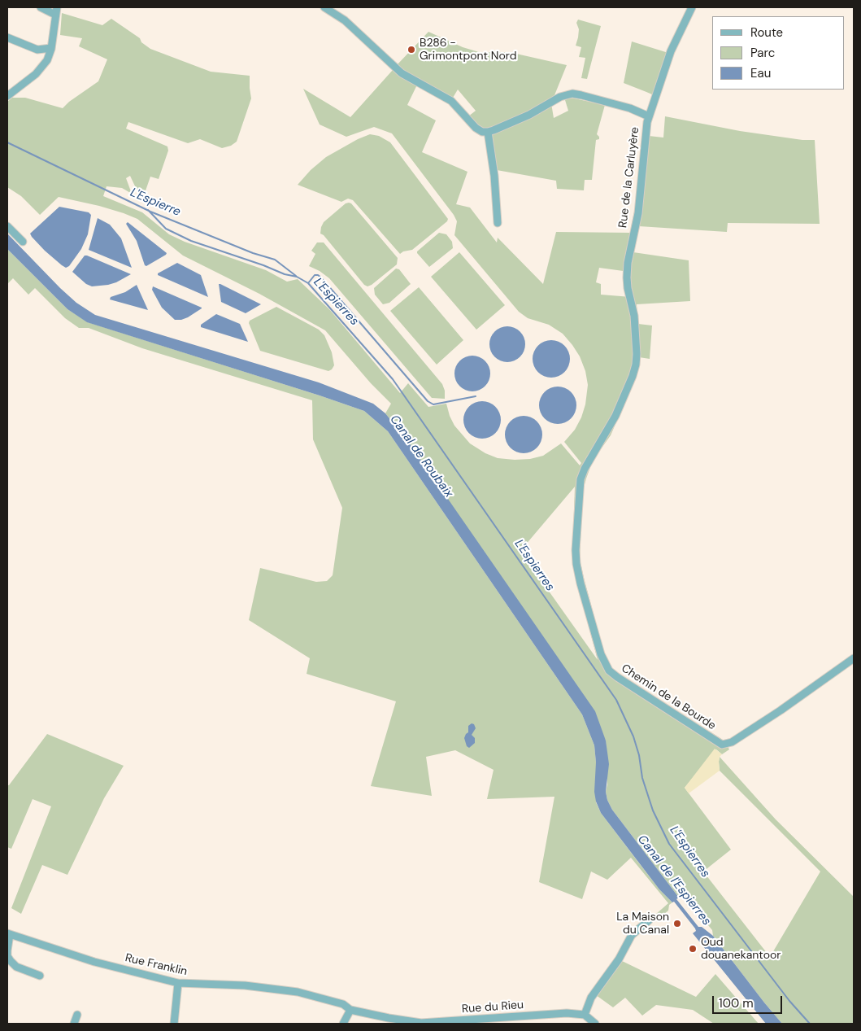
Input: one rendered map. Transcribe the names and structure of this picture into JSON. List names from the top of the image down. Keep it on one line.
{"streets":{"street":["Rue de la Carluyère","Chemin de la Bourde","Rue Franklin","Rue du Rieu"]},"crossings":[["Rue de la Carluyère","Chemin de la Bourde"],["Rue Franklin","Rue du Rieu"]],"water":["L'Espierre","L'Espierres","Canal de Roubaix","Canal de l'Espierres"],"places":["B286 - Grimontpont Nord","La Maison du Canal","Oud douanekantoor"],"legend":["Route","Parc","Eau"],"scale_bar":"100 m"}
